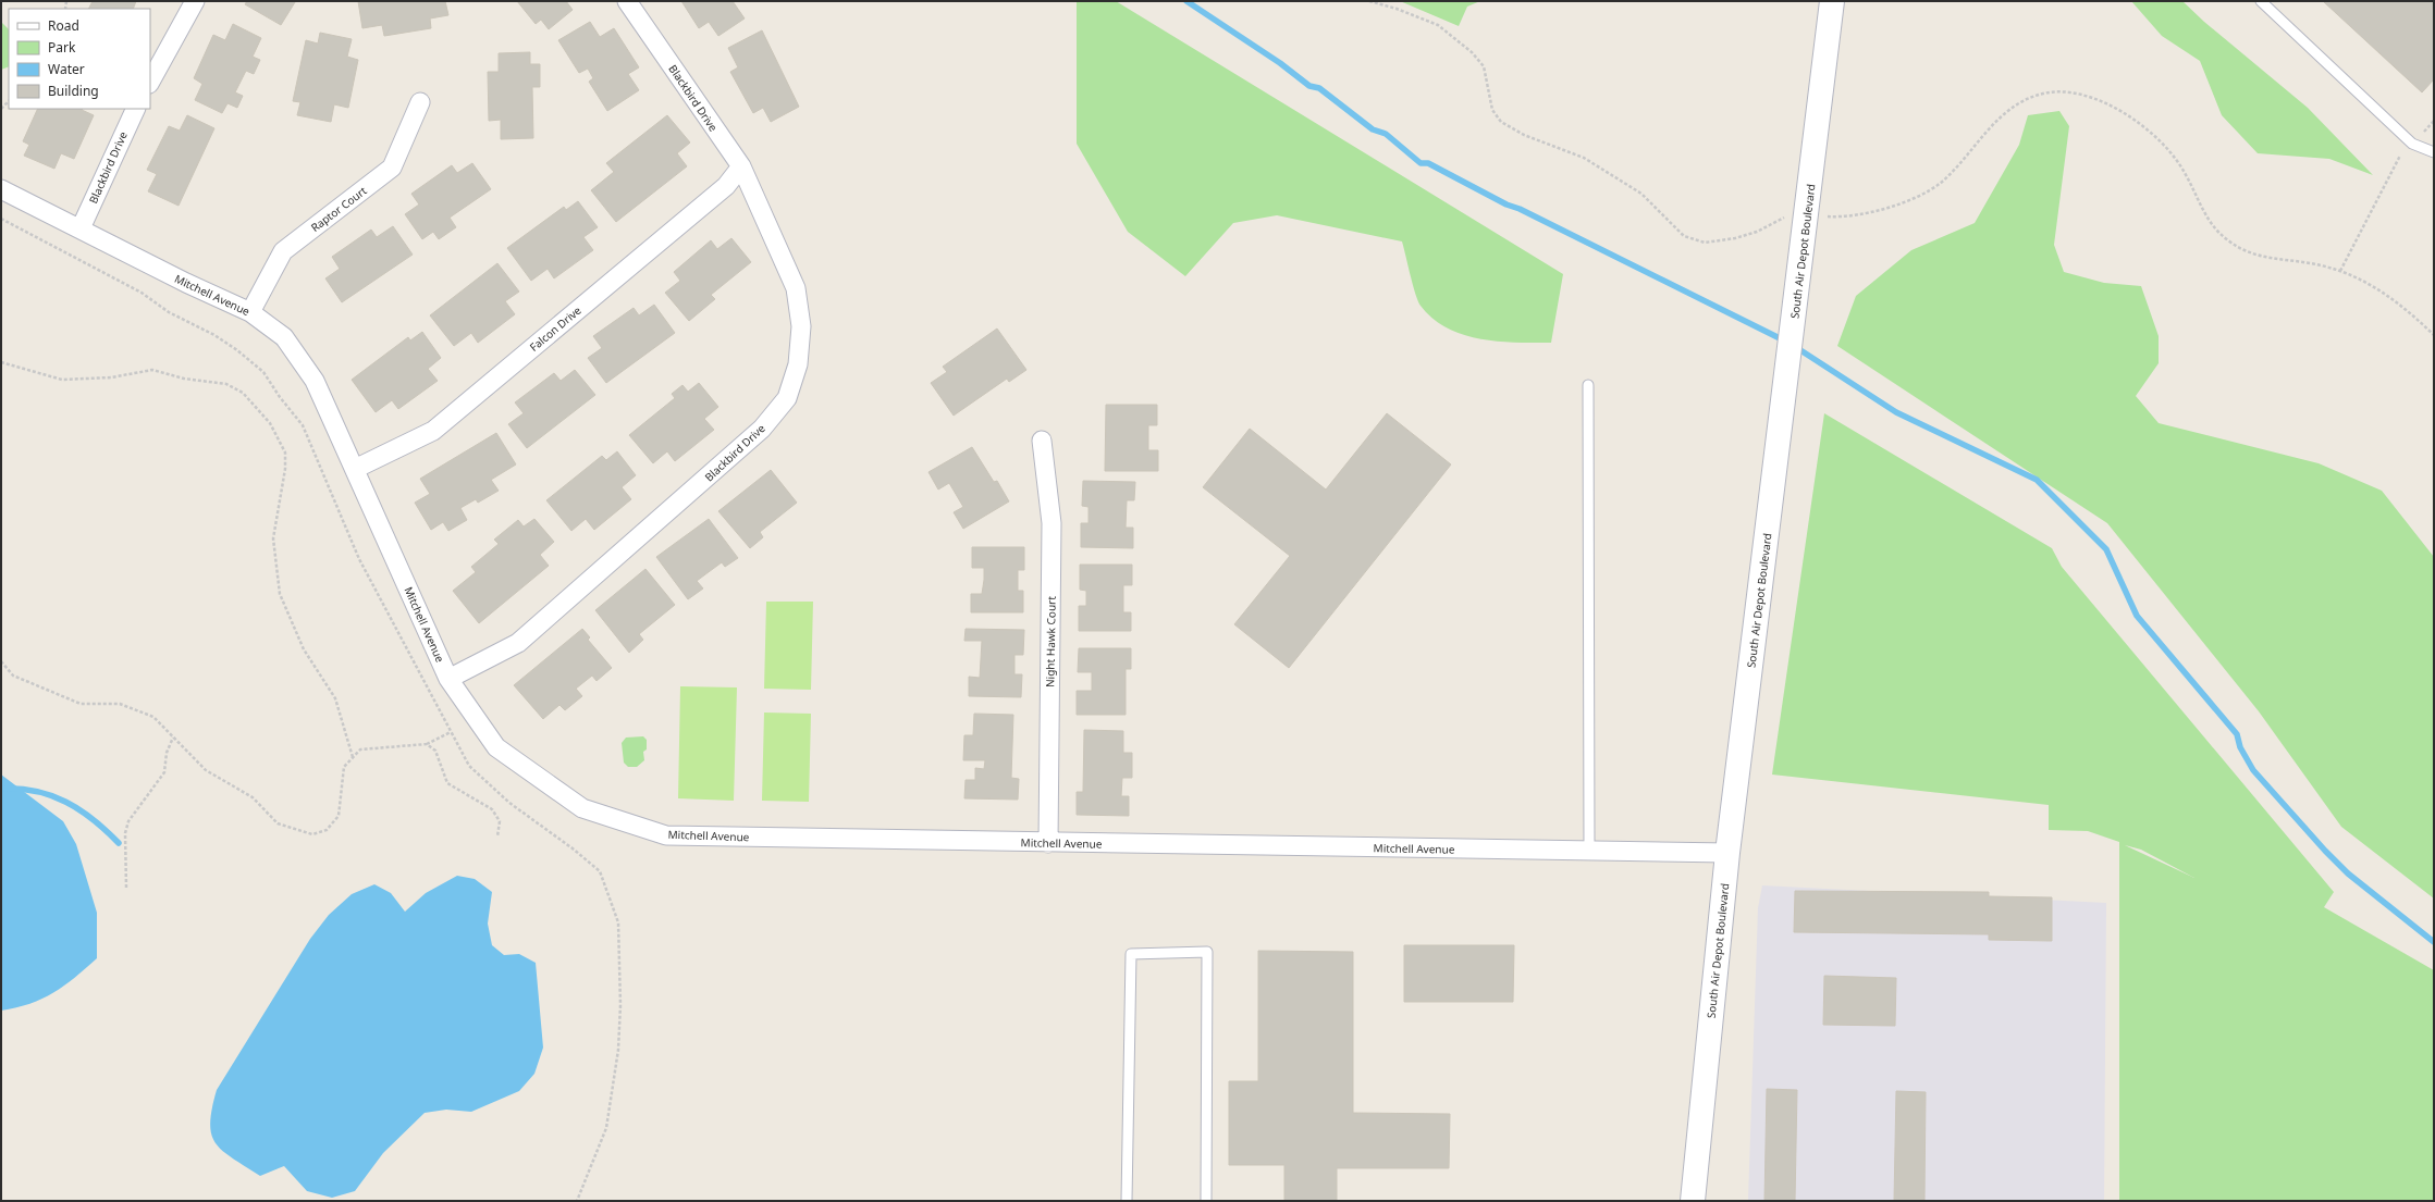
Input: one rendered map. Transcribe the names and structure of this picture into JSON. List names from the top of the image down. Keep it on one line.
{"streets":{"street":["Blackbird Drive","Raptor Court","South Air Depot Boulevard","Mitchell Avenue","Falcon Drive","Night Hawk Court"]},"crossings":[["Blackbird Drive","Mitchell Avenue"],["Blackbird Drive","Falcon Drive"],["Raptor Court","Mitchell Avenue"],["South Air Depot Boulevard","Mitchell Avenue"],["Mitchell Avenue","Falcon Drive"],["Mitchell Avenue","Night Hawk Court"]],"legend":["Road","Park","Water","Building"]}
